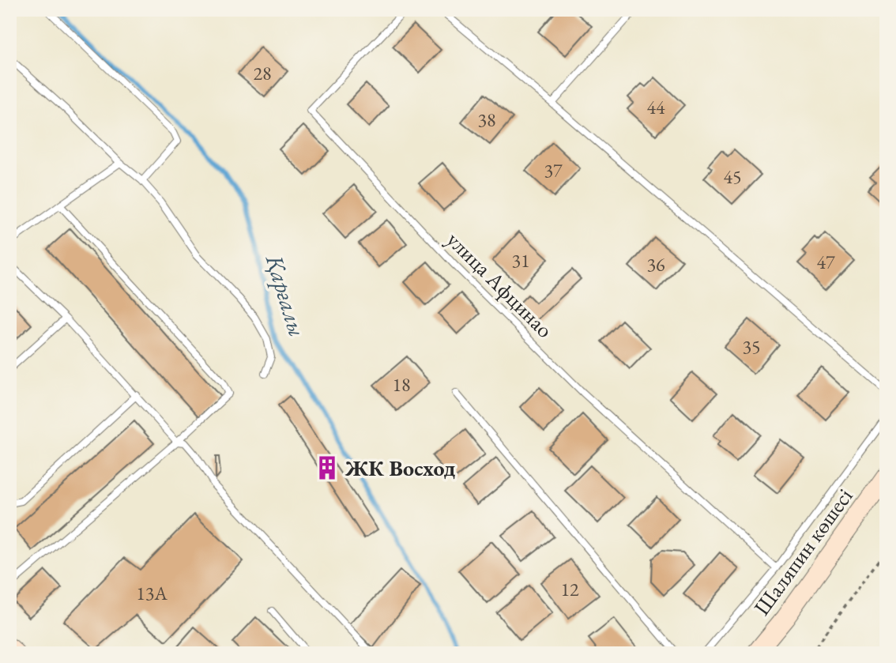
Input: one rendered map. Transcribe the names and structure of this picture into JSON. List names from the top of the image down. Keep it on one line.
{"streets":{"main road":["Шаляпин көшесі"],"lane":["улица Афцинао"]},"water":["Қарғалы"],"places":{"building":["ЖК Восход"]},"house_numbers":["28","44","38","37","45","31","47","36","35","18","12","13А"]}
